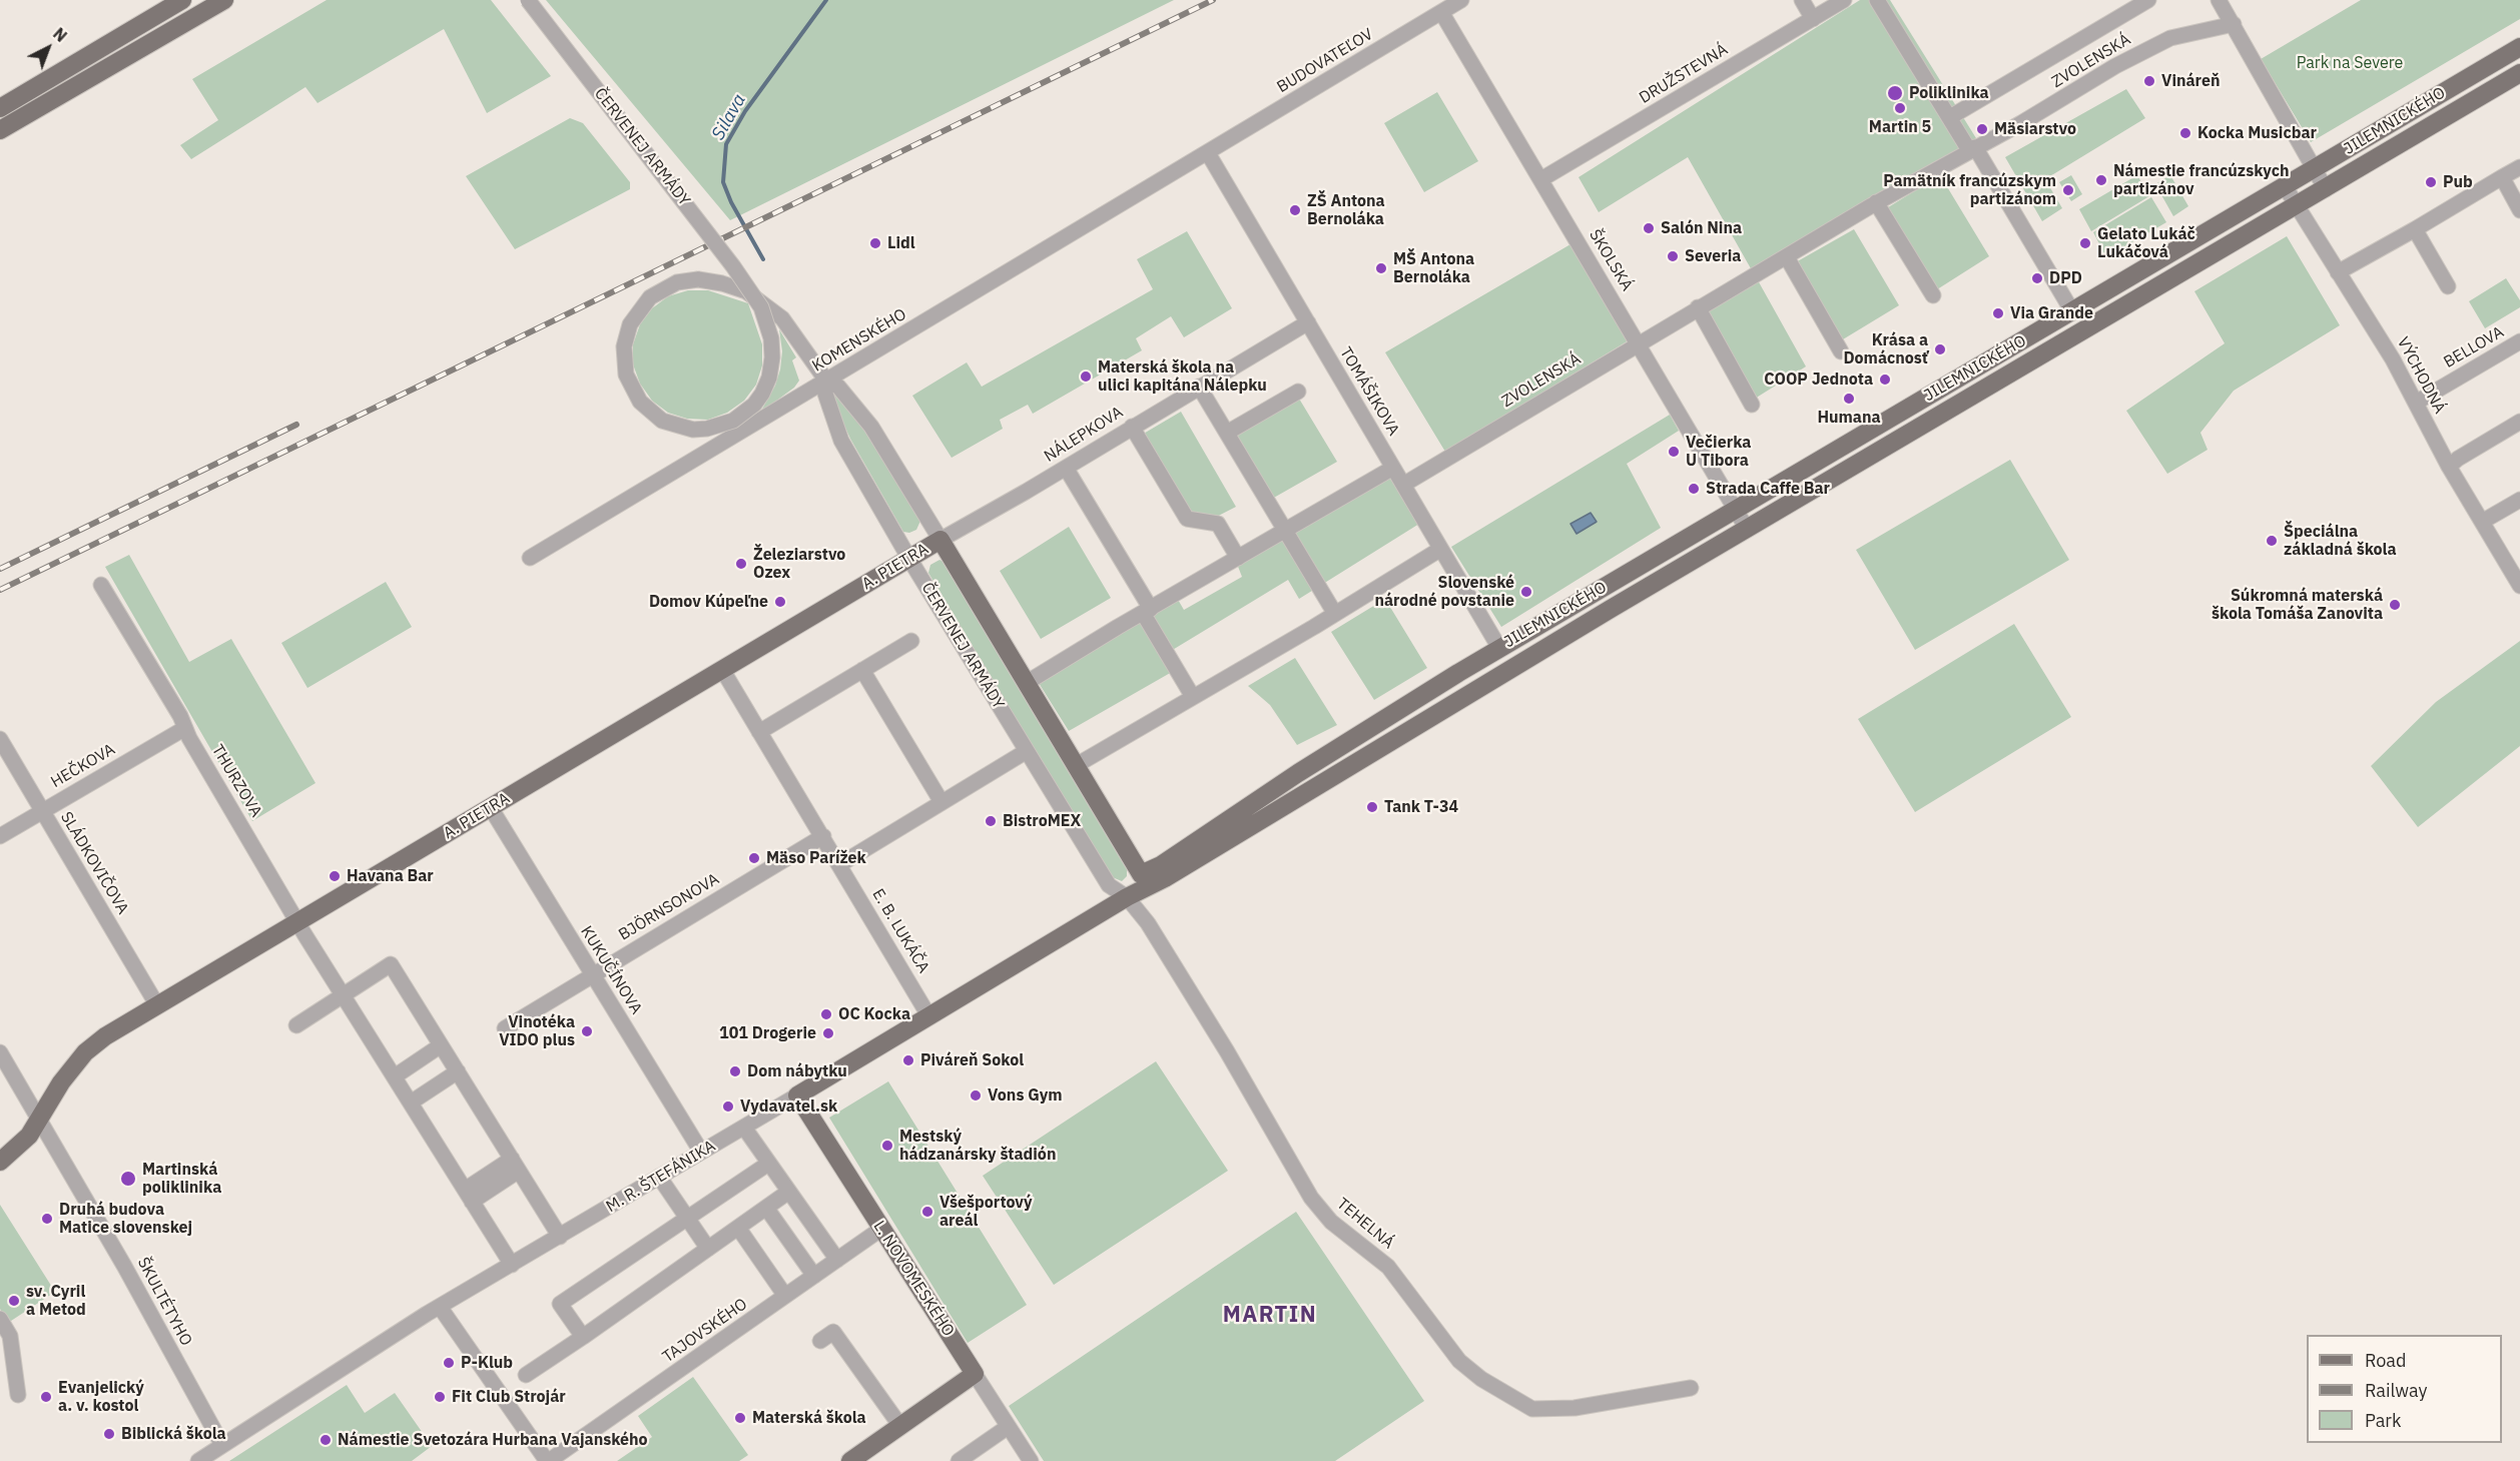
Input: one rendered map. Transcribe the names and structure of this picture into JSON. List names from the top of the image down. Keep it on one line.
{"streets":{"main road":["JILEMNICKÉHO","ČERVENEJ ARMÁDY","A. PIETRA","M. R. ŠTEFÁNIKA","L. NOVOMESKÉHO"],"street":["BUDOVATEĽOV","ZVOLENSKÁ","DRUŽSTEVNÁ","ŠKOLSKÁ","KOMENSKÉHO","BELLOVA","VÝCHODNÁ","TOMÁŠIKOVA","NÁLEPKOVA","HEČKOVA","THURZOVA","SLÁDKOVIČOVA","BJÖRNSONOVA","E. B. LUKÁČA","KUKUČÍNOVA","TEHELNÁ","ŠKULTÉTYHO","TAJOVSKÉHO"]},"crossings":[["BUDOVATEĽOV","ŠKOLSKÁ"],["BUDOVATEĽOV","KOMENSKÉHO"],["BUDOVATEĽOV","TOMÁŠIKOVA"],["ZVOLENSKÁ","ŠKOLSKÁ"],["ZVOLENSKÁ","TOMÁŠIKOVA"],["DRUŽSTEVNÁ","ŠKOLSKÁ"],["JILEMNICKÉHO","ČERVENEJ ARMÁDY"],["JILEMNICKÉHO","ŠKOLSKÁ"],["JILEMNICKÉHO","VÝCHODNÁ"],["JILEMNICKÉHO","TOMÁŠIKOVA"],["JILEMNICKÉHO","M. R. ŠTEFÁNIKA"],["JILEMNICKÉHO","TEHELNÁ"],["ČERVENEJ ARMÁDY","KOMENSKÉHO"],["ČERVENEJ ARMÁDY","NÁLEPKOVA"],["ČERVENEJ ARMÁDY","A. PIETRA"],["ČERVENEJ ARMÁDY","M. R. ŠTEFÁNIKA"],["ČERVENEJ ARMÁDY","TEHELNÁ"],["KOMENSKÉHO","TOMÁŠIKOVA"],["BELLOVA","VÝCHODNÁ"],["TOMÁŠIKOVA","NÁLEPKOVA"],["NÁLEPKOVA","A. PIETRA"],["A. PIETRA","THURZOVA"],["A. PIETRA","SLÁDKOVIČOVA"],["A. PIETRA","E. B. LUKÁČA"],["A. PIETRA","KUKUČÍNOVA"],["A. PIETRA","ŠKULTÉTYHO"],["HEČKOVA","THURZOVA"],["HEČKOVA","SLÁDKOVIČOVA"],["THURZOVA","M. R. ŠTEFÁNIKA"],["BJÖRNSONOVA","E. B. LUKÁČA"],["BJÖRNSONOVA","KUKUČÍNOVA"],["E. B. LUKÁČA","M. R. ŠTEFÁNIKA"],["KUKUČÍNOVA","M. R. ŠTEFÁNIKA"],["M. R. ŠTEFÁNIKA","TEHELNÁ"],["M. R. ŠTEFÁNIKA","L. NOVOMESKÉHO"],["M. R. ŠTEFÁNIKA","ŠKULTÉTYHO"],["L. NOVOMESKÉHO","TAJOVSKÉHO"]],"districts":["MARTIN"],"water":["Silava"],"parks":["Park na Severe"],"places":["Vináreň","Poliklinika","Martin 5","Mäsiarstvo","Kocka Musicbar","Námestie francúzskych partizánov","Pub","Pamätník francúzskym partizánom","ZŠ Antona Bernoláka","Salón Nina","Lidl","Gelato Lukáč Lukáčová","Severia","MŠ Antona Bernoláka","DPD","Via Grande","Krása a Domácnosť","Materská škola na ulici kapitána Nálepku","COOP Jednota","Humana","Večierka U Tibora","Strada Caffe Bar","Špeciálna základná škola","Železiarstvo Ozex","Slovenské národné povstanie","Domov Kúpeľne","Súkromná materská škola Tomáša Zanovita","Tank T-34","BistroMEX","Mäso Parížek","Havana Bar","OC Kocka","Vinotéka VIDO plus","101 Drogerie","Piváreň Sokol","Dom nábytku","Vons Gym","Vydavatel.sk","Mestský hádzanársky štadión","Martinská poliklinika","Všešportový areál","Druhá budova Matice slovenskej","sv. Cyril a Metod","P-Klub","Evanjelický a. v. kostol","Fit Club Strojár","Materská škola","Biblická škola","Námestie Svetozára Hurbana Vajanského"],"legend":["Road","Railway","Park"],"north":"top right"}
